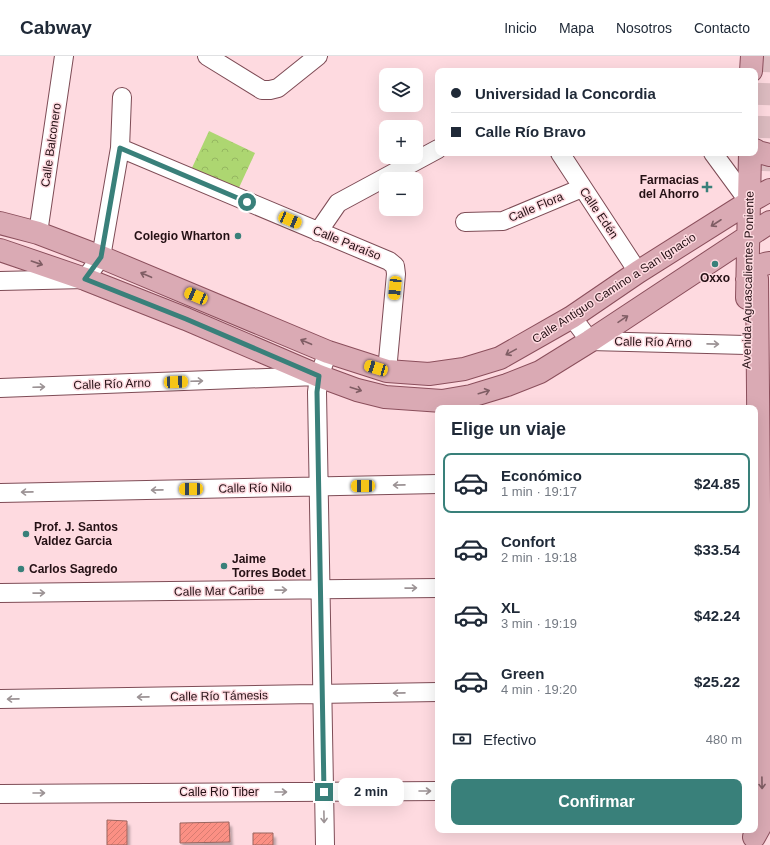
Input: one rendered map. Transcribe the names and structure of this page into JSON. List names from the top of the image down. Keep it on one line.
{"streets":{"main road":["Avenida Aguascalientes Poniente","Calle Antiguo Camino a San Ignacio"],"street":["Calle Balconero","Calle Flora","Calle Edén","Calle Paraíso","Calle Río Arno","Calle Río Nilo","Calle Mar Caribe","Calle Río Támesis","Calle Río Tiber"]},"crossings":[["Calle Balconero","Calle Antiguo Camino a San Ignacio"],["Calle Flora","Calle Edén"],["Calle Edén","Calle Antiguo Camino a San Ignacio"],["Calle Paraíso","Calle Antiguo Camino a San Ignacio"],["Avenida Aguascalientes Poniente","Calle Antiguo Camino a San Ignacio"],["Avenida Aguascalientes Poniente","Calle Río Arno"]],"one_way":["Avenida Aguascalientes Poniente","Calle Río Arno","Calle Río Nilo","Calle Mar Caribe","Calle Río Támesis","Calle Río Tiber"],"places":{"health":["Farmacias del Ahorro"],"other":["Colegio Wharton","Oxxo","Prof. J. Santos Valdez Garcia","Jaime Torres Bodet","Carlos Sagredo"]},"page":{"header":"Cabway","nav":["Inicio","Mapa","Nosotros","Contacto"],"map_buttons":["+","−"],"banner":["Universidad la Concordia","Calle Río Bravo"],"heading":"Elige un viaje","list":[{"name":"Económico","note":"1 min · 19:17","value":"$24.85"},{"name":"Confort","note":"2 min · 19:18","value":"$33.54"},{"name":"XL","note":"3 min · 19:19","value":"$42.24"},{"name":"Green","note":"4 min · 19:20","value":"$25.22"}],"pay":["Efectivo","480 m"],"buttons":"Confirmar","bubble":"2 min"}}
